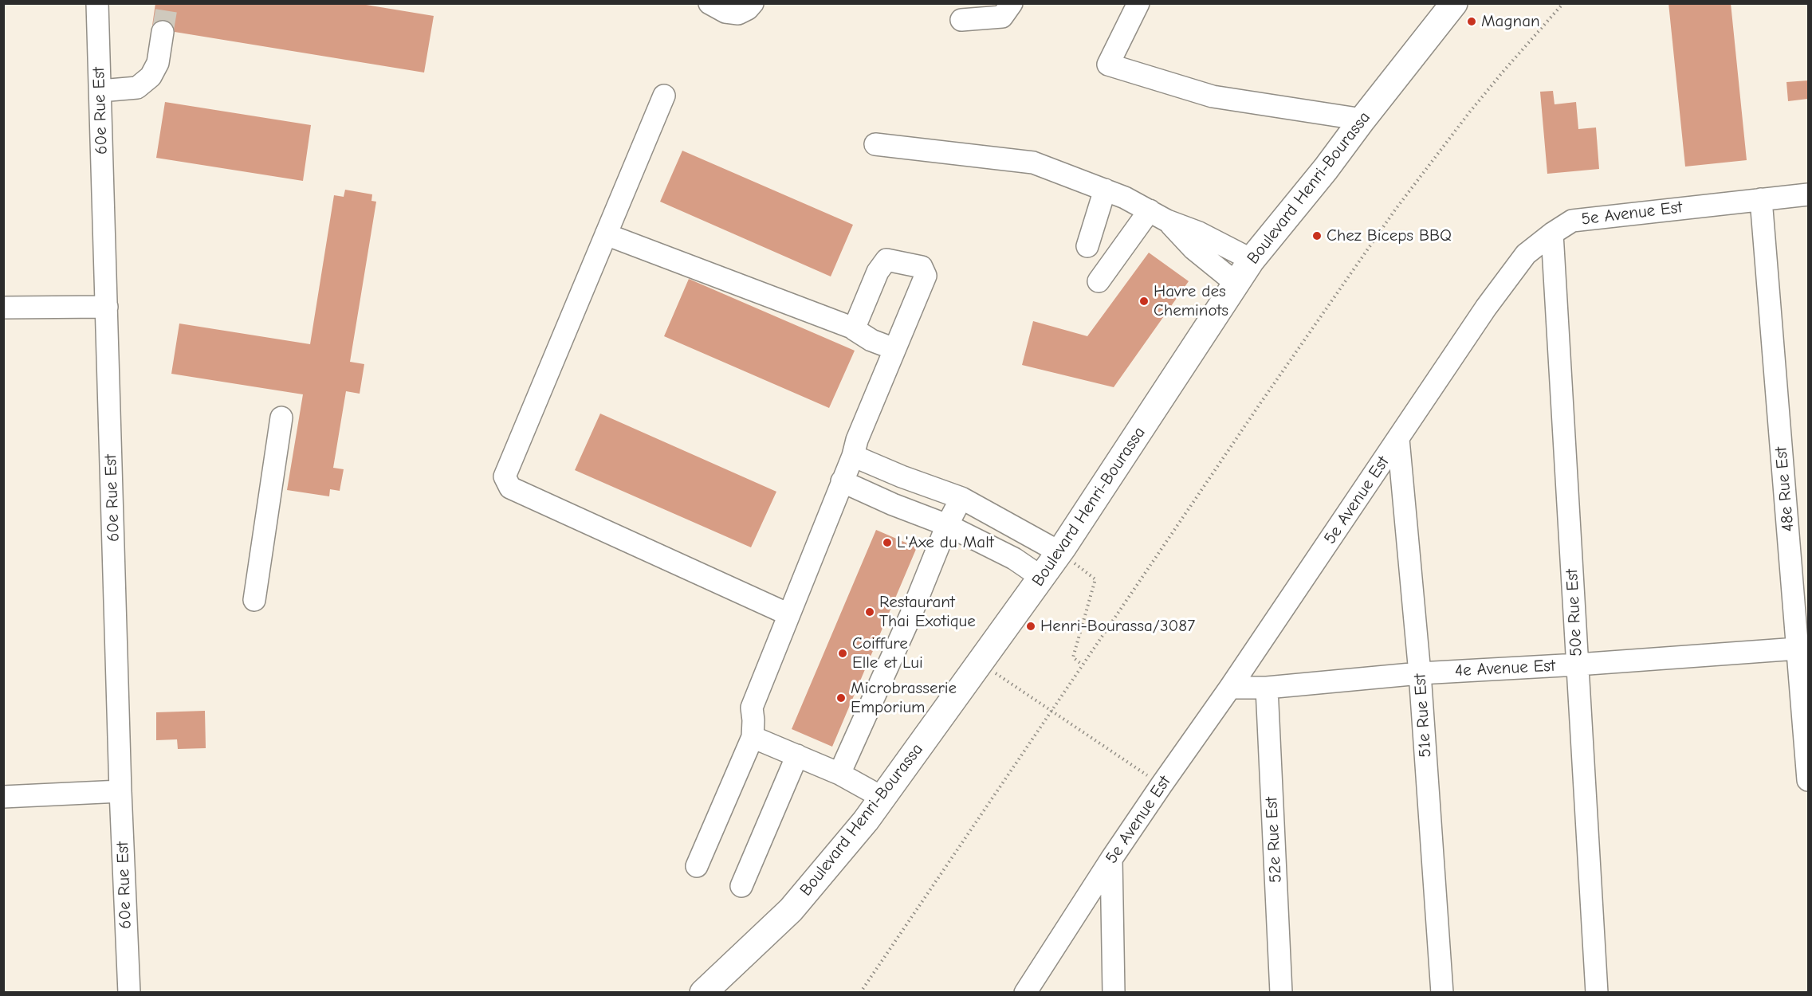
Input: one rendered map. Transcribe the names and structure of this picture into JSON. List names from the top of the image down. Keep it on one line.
{"streets":{"main road":["Boulevard Henri-Bourassa"],"street":["60e Rue Est","5e Avenue Est","48e Rue Est","50e Rue Est","4e Avenue Est","51e Rue Est","52e Rue Est"]},"crossings":[["5e Avenue Est","48e Rue Est"],["5e Avenue Est","50e Rue Est"],["5e Avenue Est","4e Avenue Est"],["5e Avenue Est","51e Rue Est"],["48e Rue Est","4e Avenue Est"],["50e Rue Est","4e Avenue Est"],["4e Avenue Est","51e Rue Est"],["4e Avenue Est","52e Rue Est"]],"places":["Magnan","Chez Biceps BBQ","Havre des Cheminots","L'Axe du Malt","Restaurant Thai Exotique","Henri-Bourassa/3087","Coiffure Elle et Lui","Microbrasserie Emporium"]}
